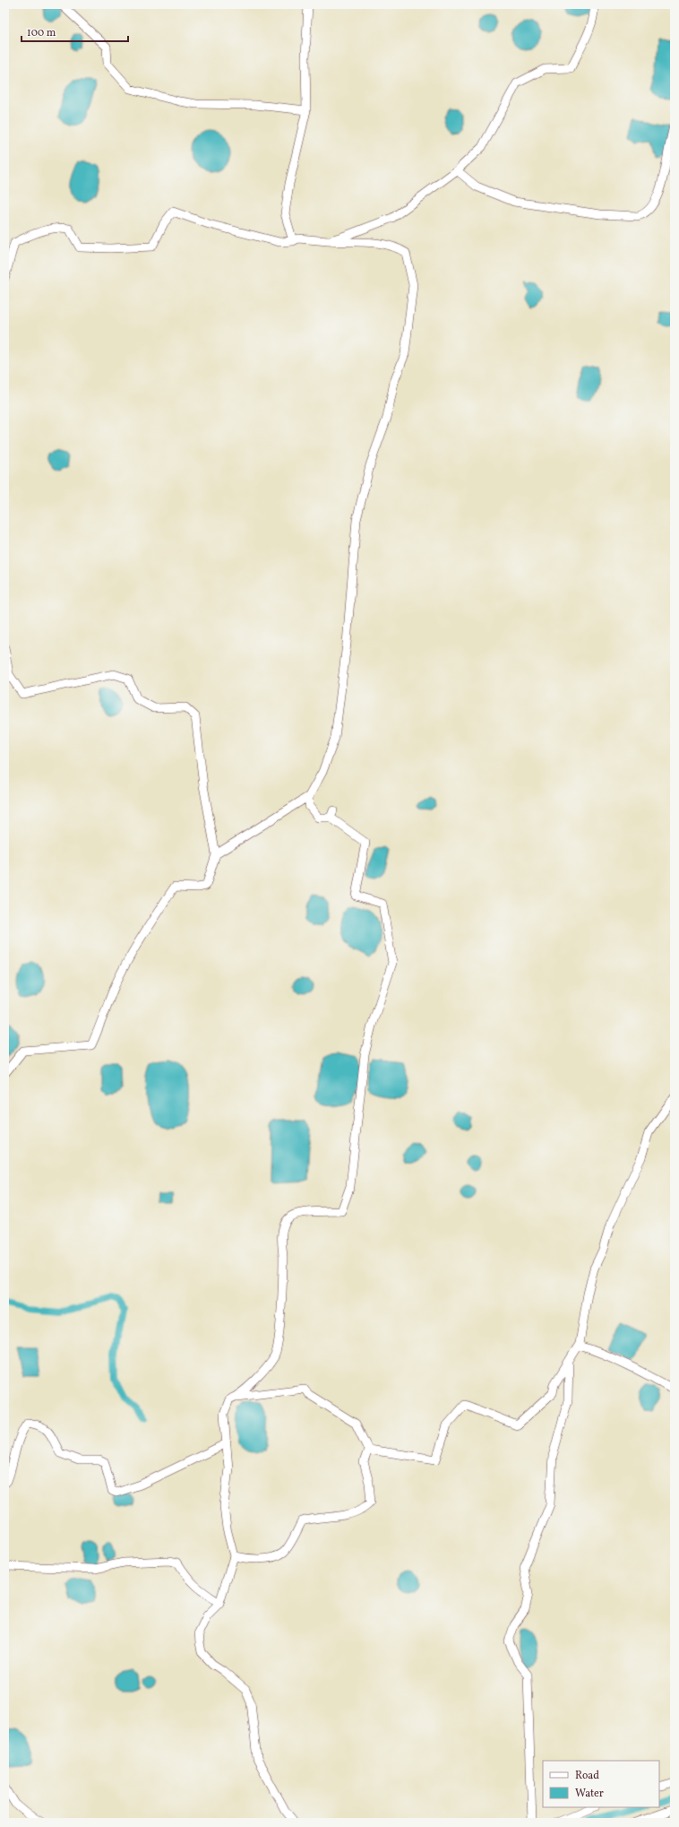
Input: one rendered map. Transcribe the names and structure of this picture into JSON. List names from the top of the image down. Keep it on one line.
{"legend":["Road","Water"],"scale_bar":"100 m"}
